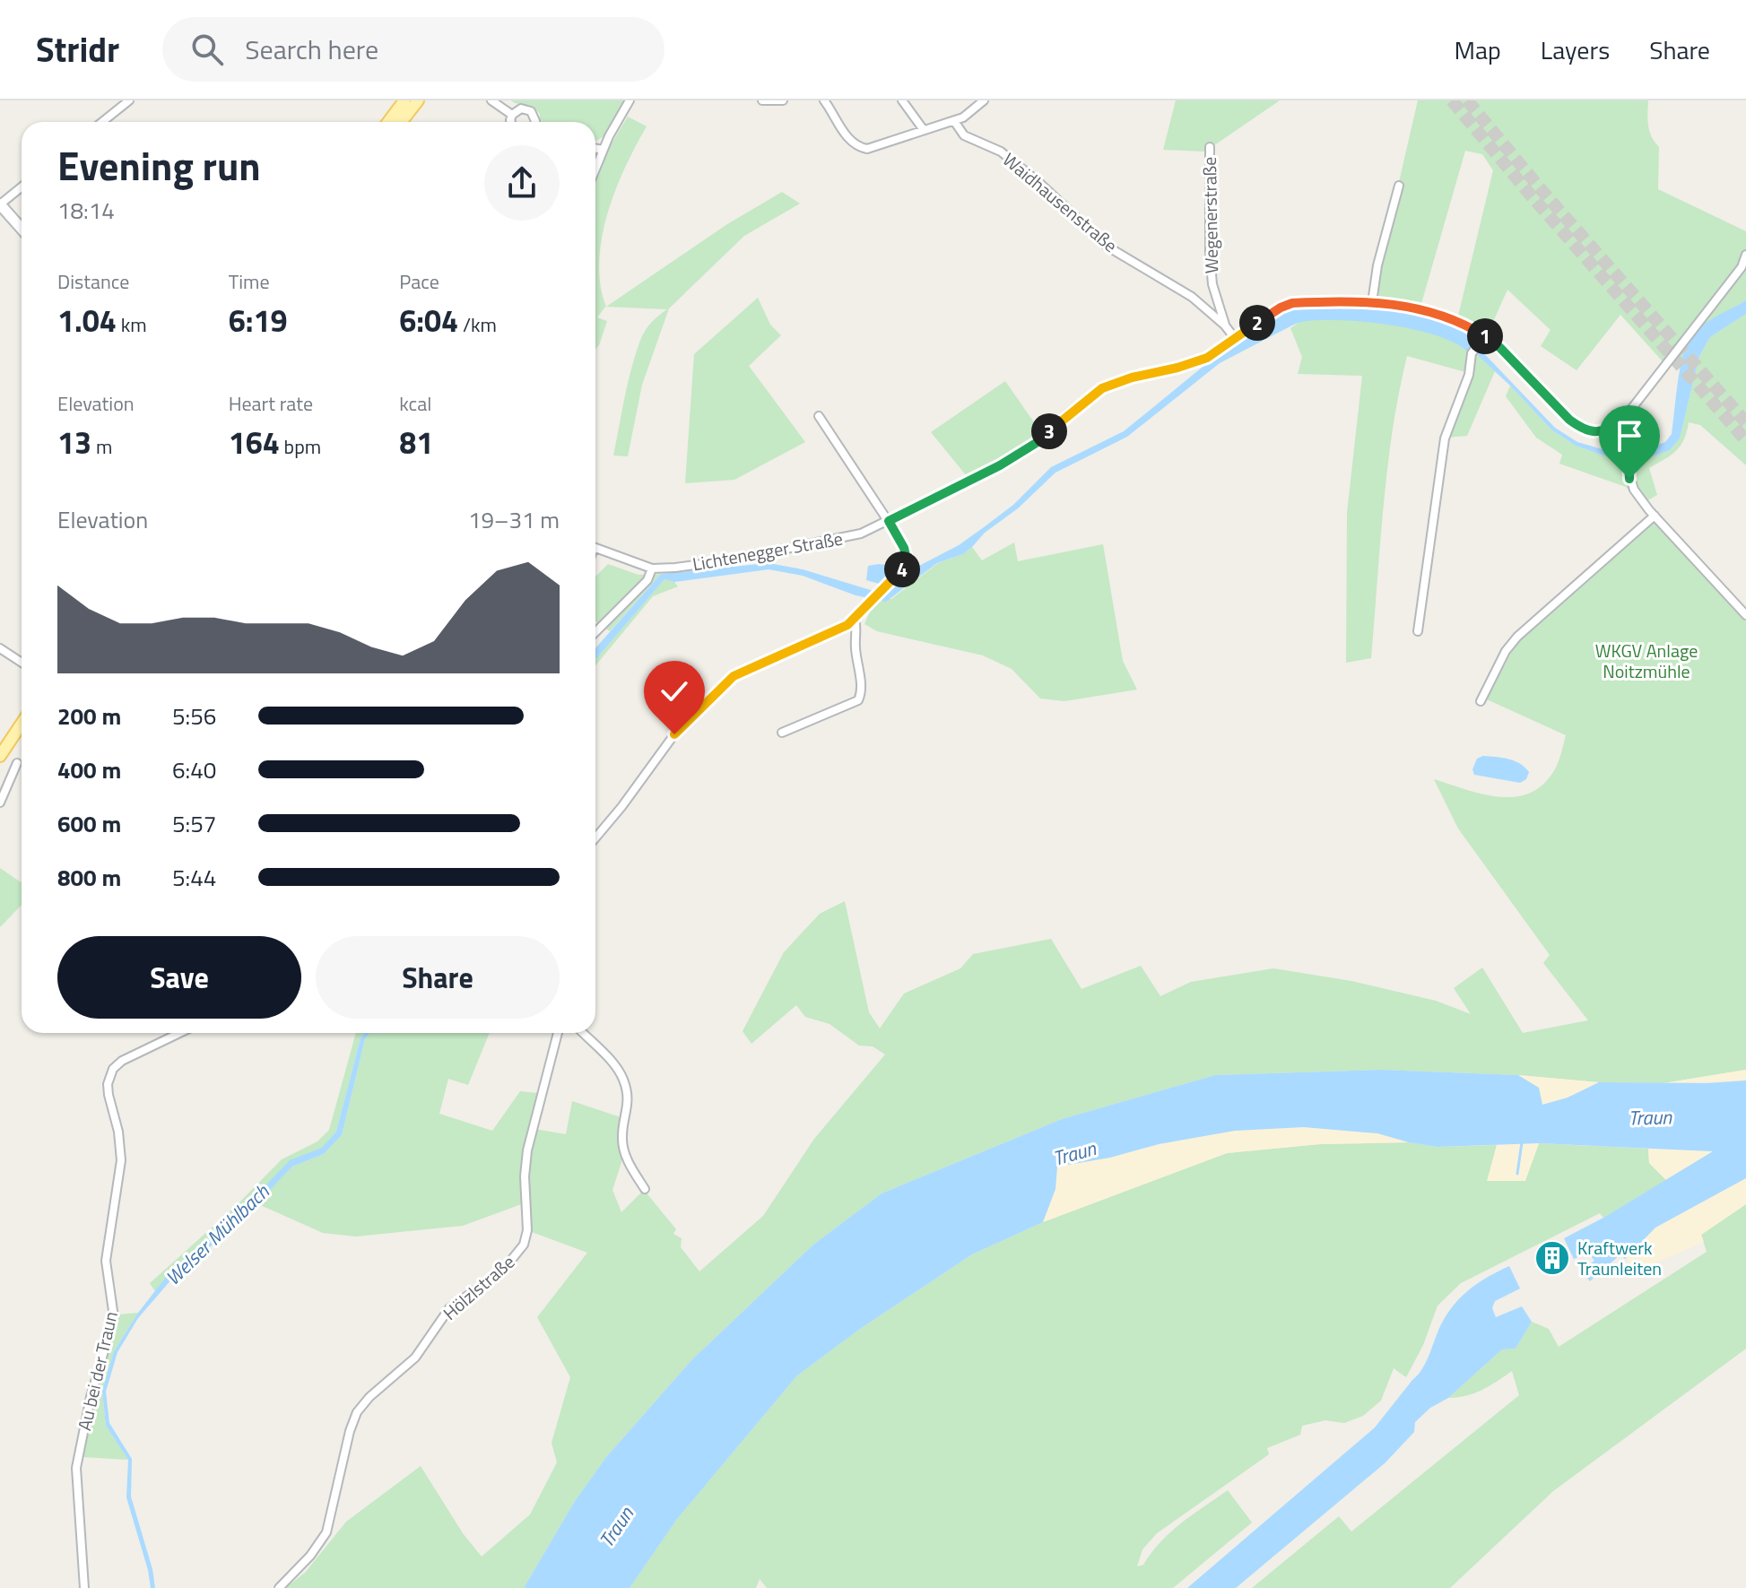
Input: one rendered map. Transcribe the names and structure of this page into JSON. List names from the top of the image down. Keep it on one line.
{"streets":{"street":["Waidhausenstraße","Wegenerstraße","Lichtenegger Straße","Hölzlstraße","Au bei der Traun"]},"crossings":[["Waidhausenstraße","Wegenerstraße"],["Waidhausenstraße","Lichtenegger Straße"]],"water":["Traun","Welser Mühlbach"],"parks":["WKGV Anlage Noitzmühle"],"places":{"building":["Kraftwerk Traunleiten"]},"page":{"header":"Stridr","search":"Search here","nav":["Map","Layers","Share"],"heading":["Evening run","18:14"],"stats":[["Distance","1.04 km"],["Time","6:19"],["Pace","6:04 /km"],["Elevation","13 m"],["Heart rate","164 bpm"],["kcal","81"]],"pins":["2","1","3","4"],"chart":["Elevation","19–31 m"],"list":[{"name":"200 m","note":"5:56"},{"name":"400 m","note":"6:40"},{"name":"600 m","note":"5:57"},{"name":"800 m","note":"5:44"}],"buttons":["Save","Share"]}}
